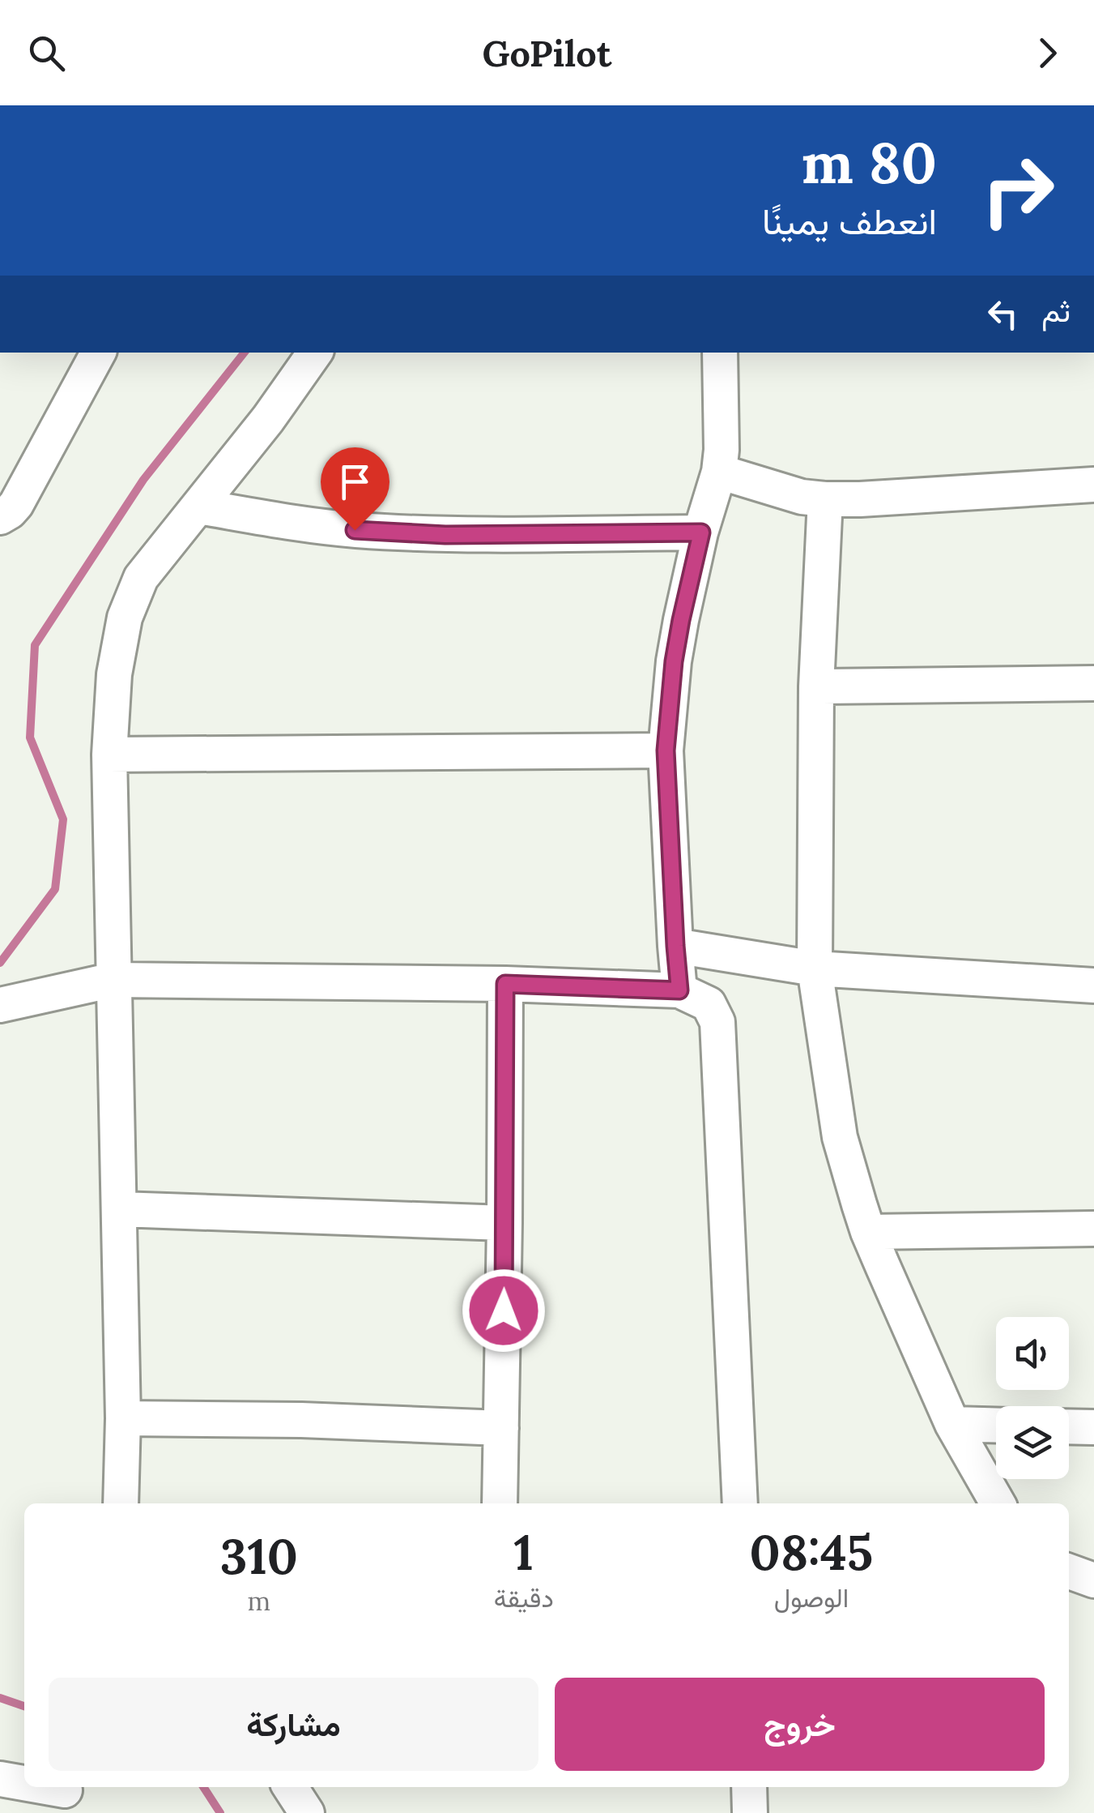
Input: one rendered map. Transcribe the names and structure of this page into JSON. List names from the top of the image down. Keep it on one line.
{"page":{"header":"GoPilot","turn":["80 m","انعطف يمينًا"],"then":"ثم","eta":["08:45","الوصول","1","دقيقة","310","m"],"buttons":["خروج","مشاركة"]}}
